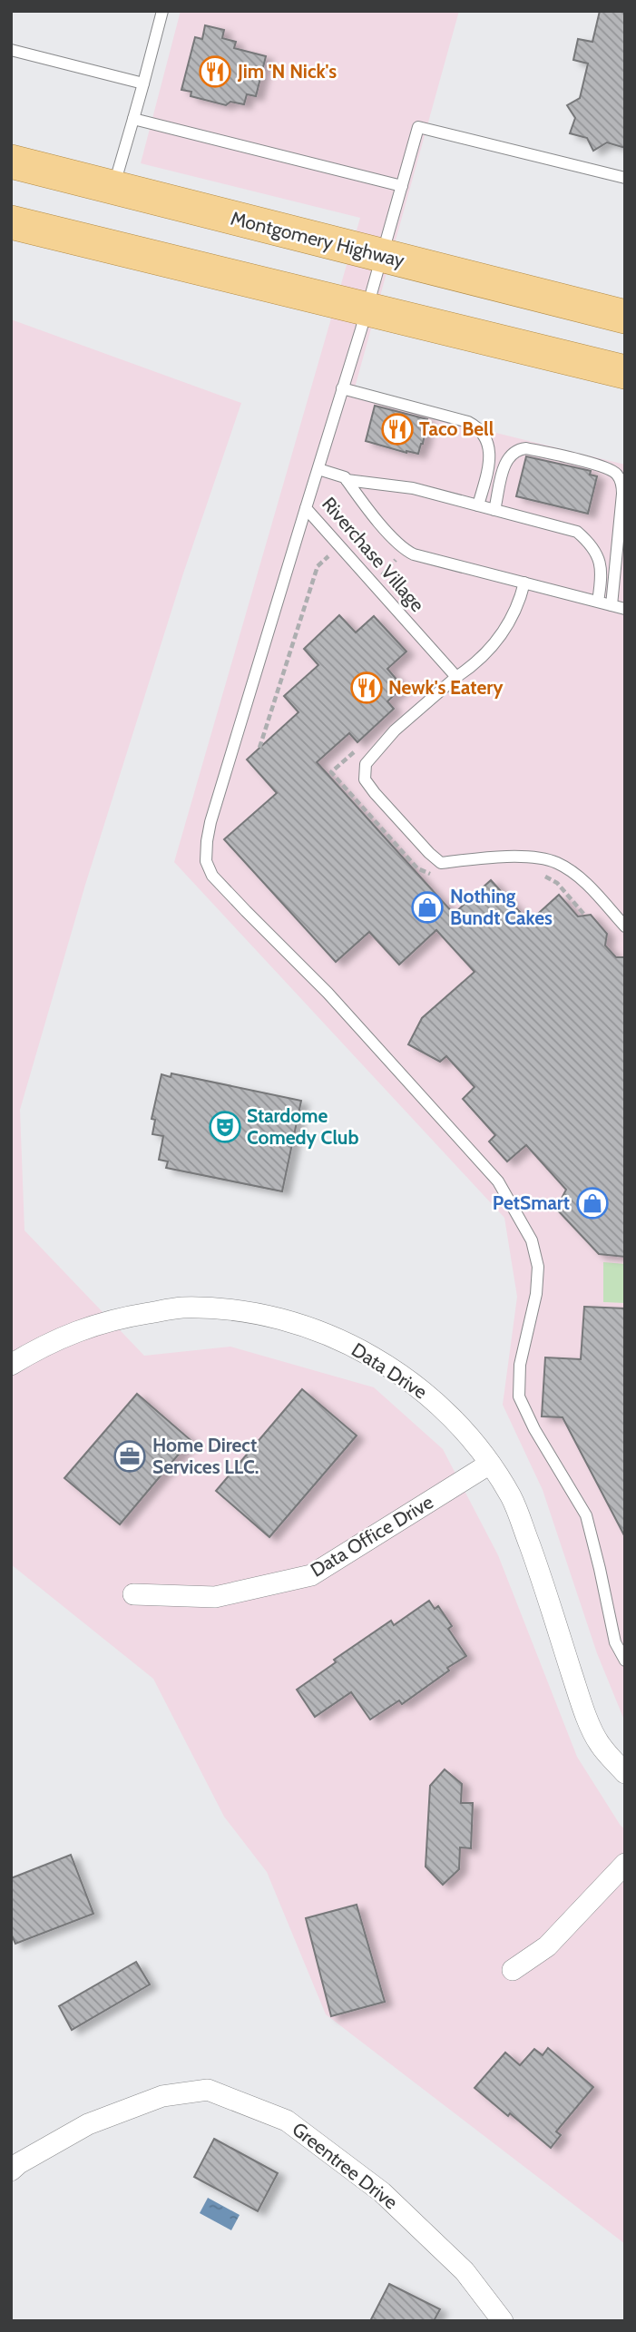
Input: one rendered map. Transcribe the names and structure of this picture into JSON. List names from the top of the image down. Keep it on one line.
{"streets":{"main road":["Montgomery Highway"],"street":["Data Drive","Data Office Drive","Greentree Drive"],"lane":["Riverchase Village"]},"crossings":[["Montgomery Highway","Riverchase Village"],["Data Drive","Data Office Drive"]],"places":{"restaurant":["Jim 'N Nick's","Taco Bell","Newk's Eatery"],"shop":["Nothing Bundt Cakes","PetSmart"],"theatre":["Stardome Comedy Club"],"office":["Home Direct Services LLC."]}}
